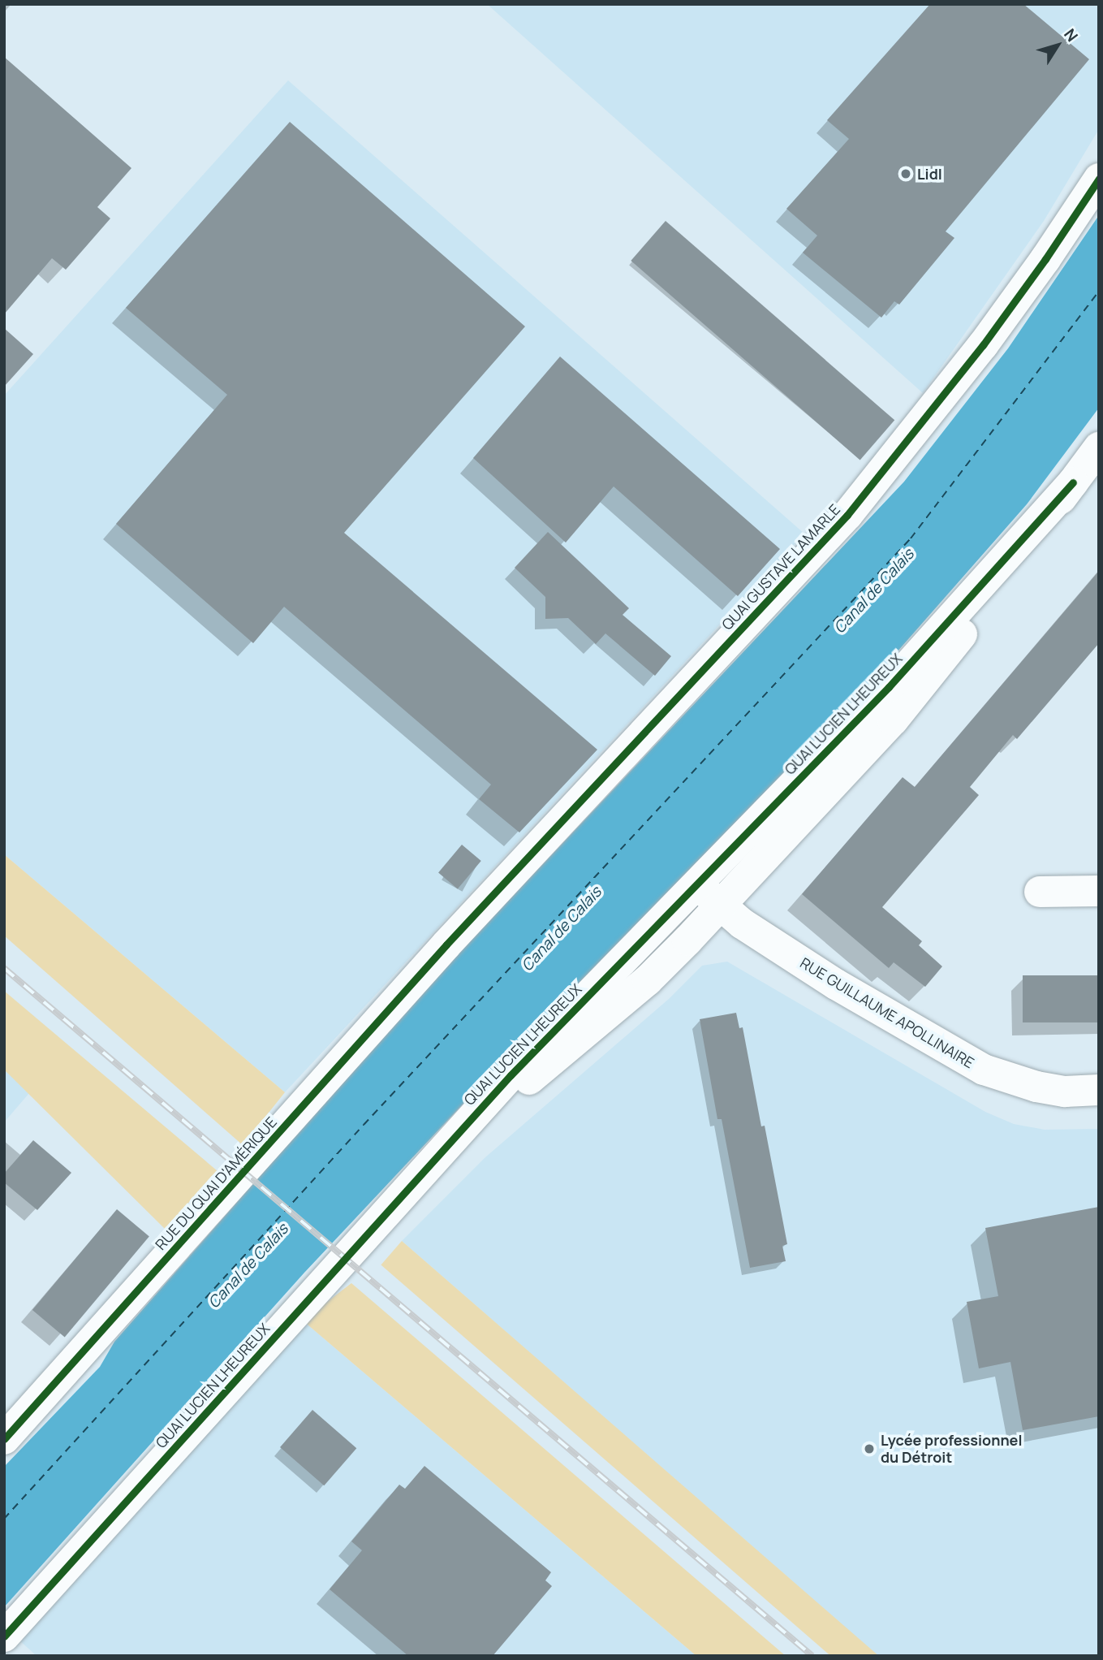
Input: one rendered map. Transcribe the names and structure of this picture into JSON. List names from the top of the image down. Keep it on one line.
{"streets":{"street":["QUAI GUSTAVE LAMARLE","QUAI LUCIEN LHEUREUX","RUE GUILLAUME APOLLINAIRE","RUE DU QUAI D'AMÉRIQUE"]},"crossings":[["QUAI GUSTAVE LAMARLE","RUE DU QUAI D'AMÉRIQUE"],["QUAI LUCIEN LHEUREUX","RUE GUILLAUME APOLLINAIRE"]],"water":["Canal de Calais"],"places":["Lidl","Lycée professionnel du Détroit"],"north":"top right"}
